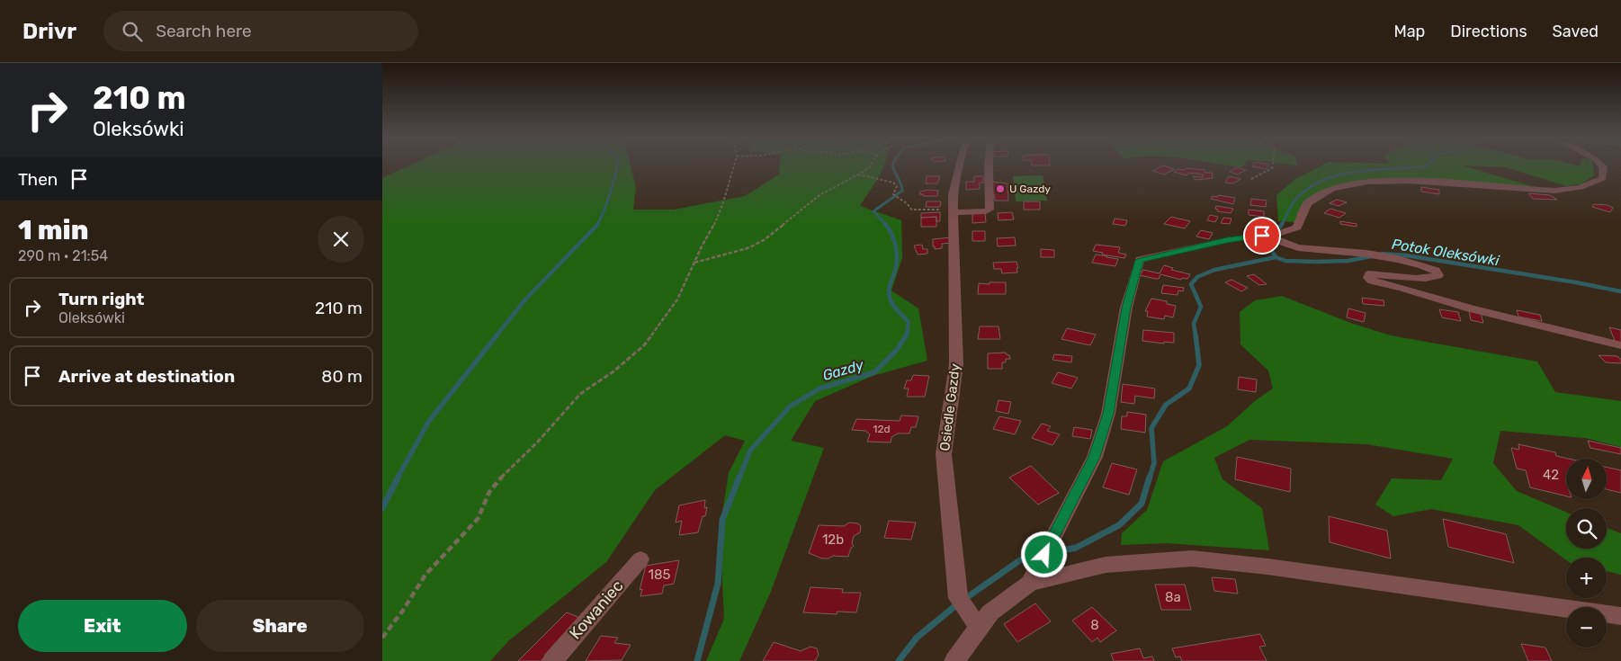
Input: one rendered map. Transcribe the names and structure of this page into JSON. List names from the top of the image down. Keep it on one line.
{"streets":{"street":["Osiedle Gazdy","Kowaniec"]},"water":["Potok Oleksówki","Gazdy"],"places":["U Gazdy"],"house_numbers":["12d","42","12b","185","8a","8"],"north":"top","page":{"header":"Drivr","search":"Search here","nav":["Map","Directions","Saved"],"turn":["210 m","Oleksówki"],"then":"Then","heading":["1 min","290 m · 21:54"],"list":[{"name":"Turn right","note":"Oleksówki","value":"210 m"},{"name":"Arrive at destination","value":"80 m"}],"map_buttons":["+","−"],"buttons":["Exit","Share"]}}
